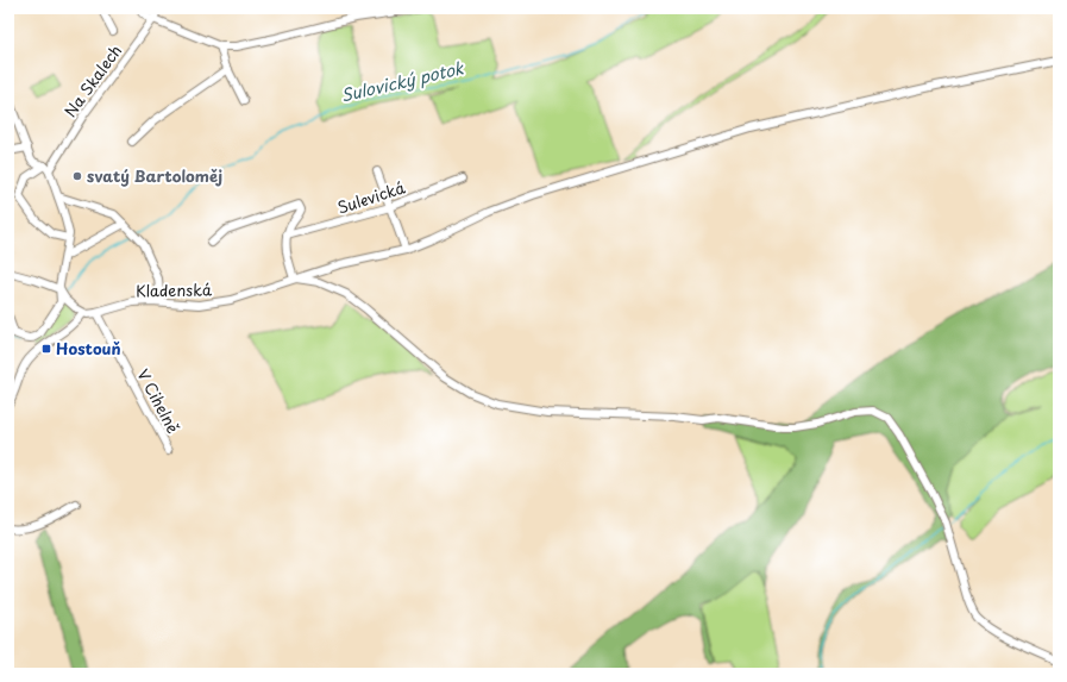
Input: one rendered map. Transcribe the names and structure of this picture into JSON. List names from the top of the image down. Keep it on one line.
{"streets":{"street":["Na Skalech","Sulevická","Kladenská","V Cihelně"]},"crossings":[["Kladenská","V Cihelně"]],"water":["Sulovický potok"],"places":{"other":["svatý Bartoloměj"],"transit":["Hostouň"]}}
